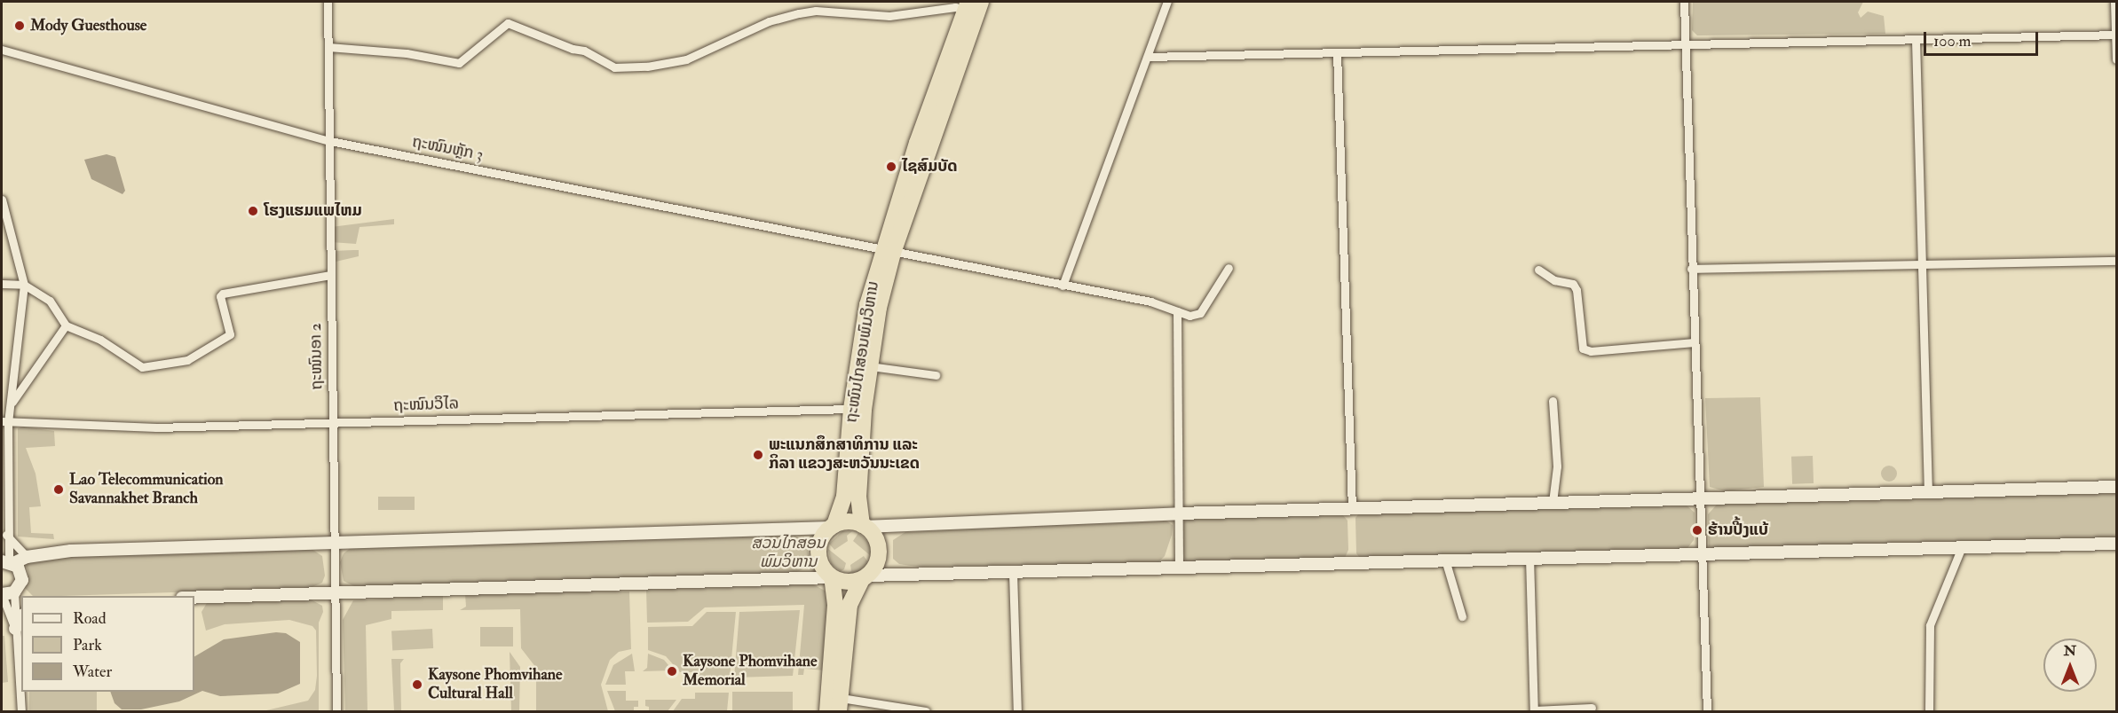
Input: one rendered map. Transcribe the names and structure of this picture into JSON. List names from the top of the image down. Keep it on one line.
{"streets":{"highway":["ຖະໜົນໄກສອນພົມວິຫານ"],"street":["ຖະໜົນຫຼັກ 3","ຖະໜົນອາ 2","ຖະໜົນວິໄລ"]},"crossings":[["ຖະໜົນຫຼັກ 3","ຖະໜົນໄກສອນພົມວິຫານ"],["ຖະໜົນຫຼັກ 3","ຖະໜົນອາ 2"],["ຖະໜົນໄກສອນພົມວິຫານ","ຖະໜົນວິໄລ"],["ຖະໜົນອາ 2","ຖະໜົນວິໄລ"]],"parks":["ສວນໄກສອນ ພົມວິຫານ"],"places":["Mody Guesthouse","ໄຊສົມບັດ","ໂຮງແຮມແພໄຫມ","ພະແນກສຶກສາທິການ ແລະ ກິລາ ແຂວງສະຫວັນນະເຂດ","Lao Telecommunication Savannakhet Branch","ຮ້ານປີ້ງແບ້","Kaysone Phomvihane Memorial","Kaysone Phomvihane Cultural Hall"],"legend":["Road","Park","Water"],"scale_bar":"100 m","north":"top"}
